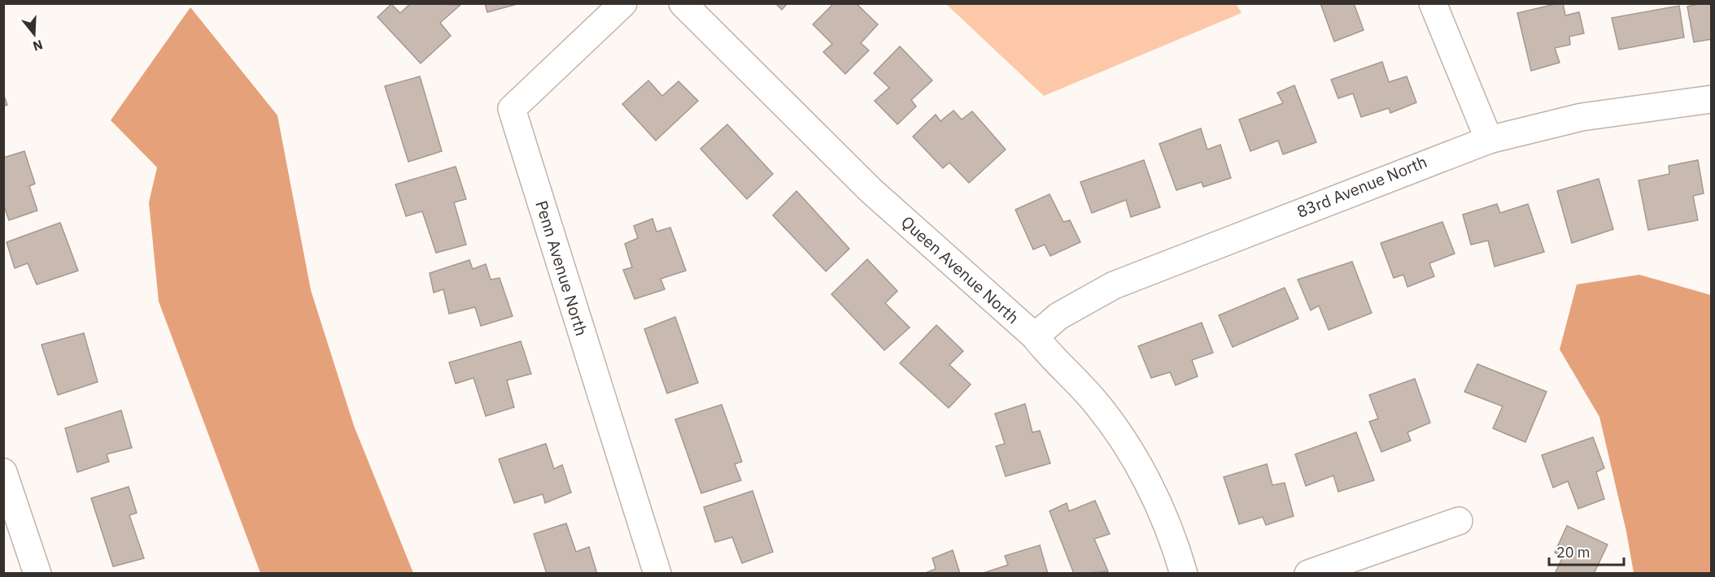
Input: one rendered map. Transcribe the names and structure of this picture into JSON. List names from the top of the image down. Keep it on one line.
{"streets":{"street":["83rd Avenue North","Penn Avenue North","Queen Avenue North"]},"crossings":[["83rd Avenue North","Queen Avenue North"]],"scale_bar":"20 m","north":"bottom"}
